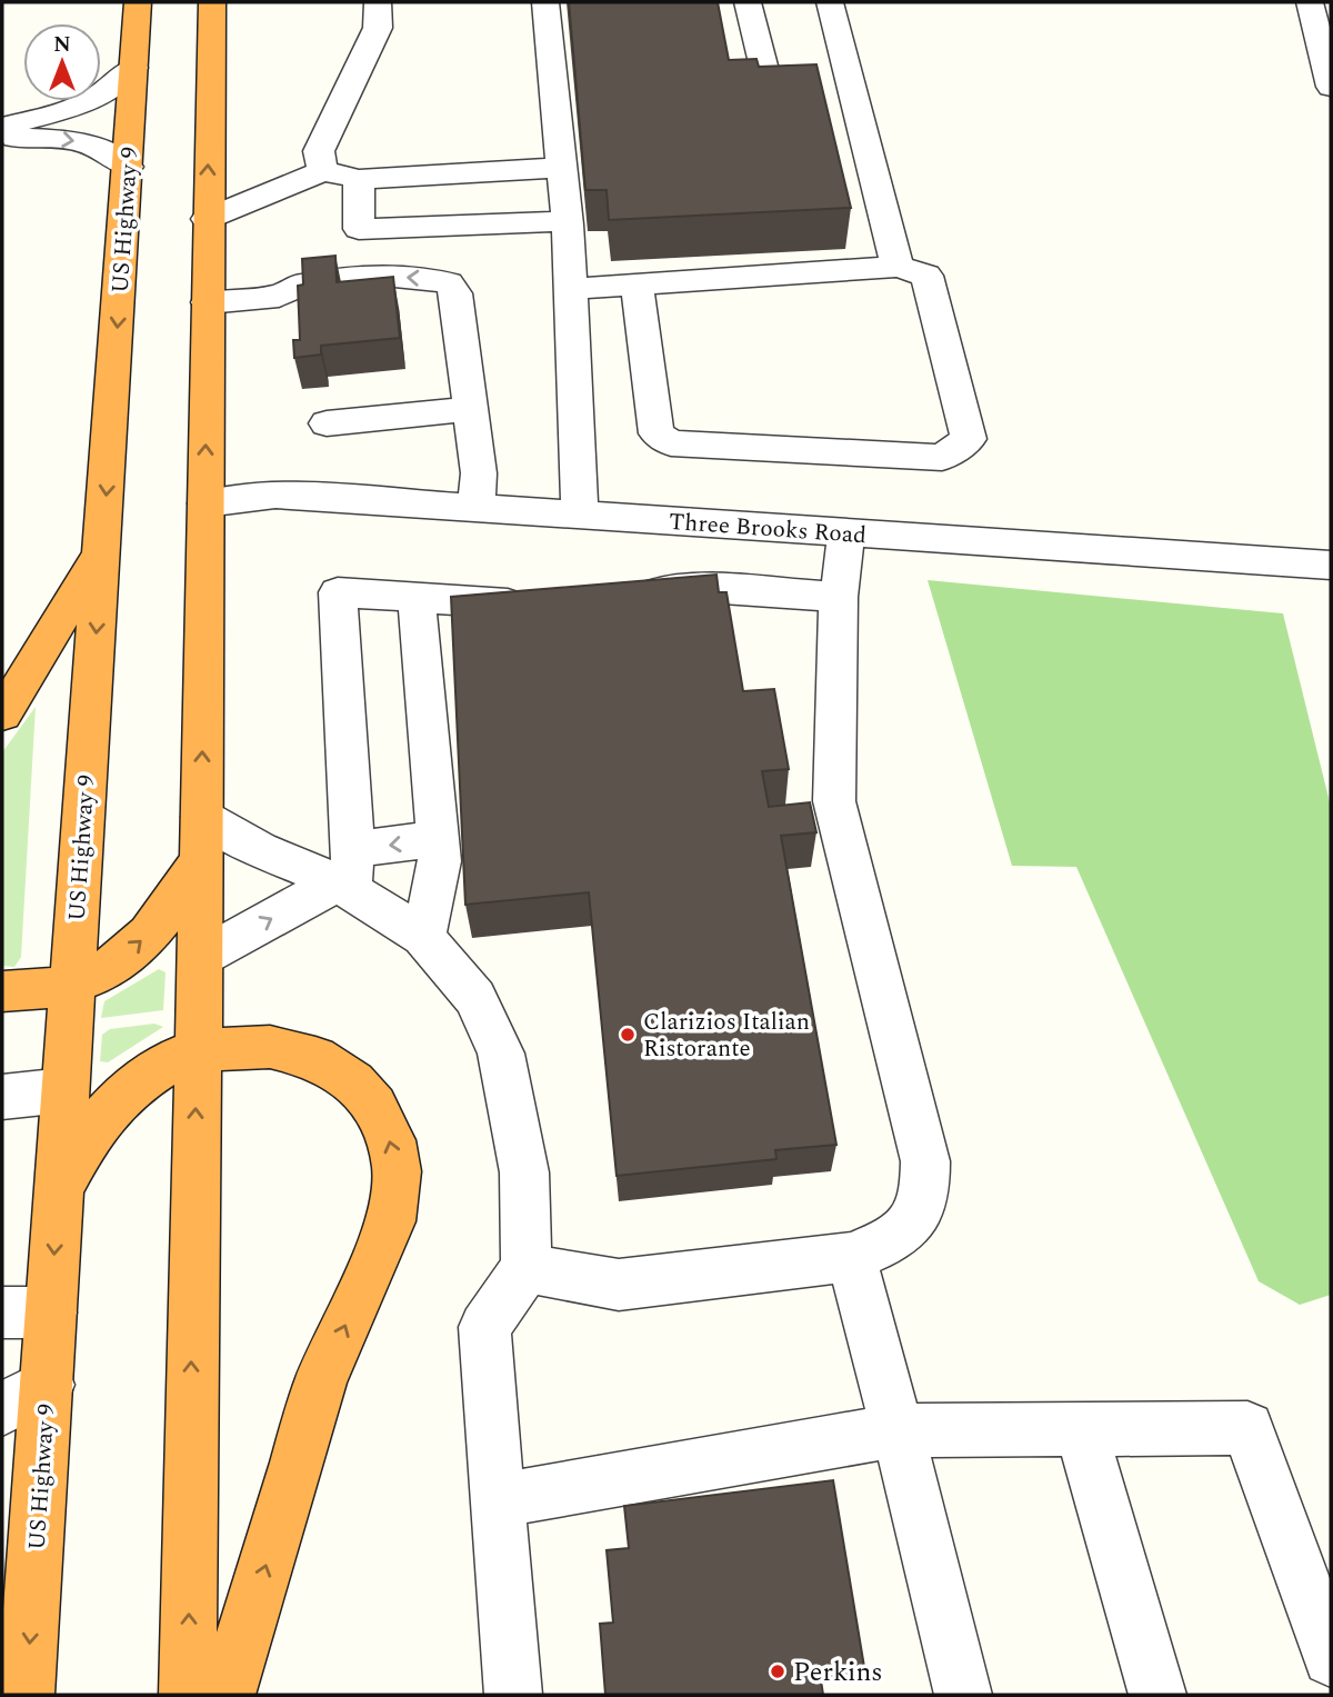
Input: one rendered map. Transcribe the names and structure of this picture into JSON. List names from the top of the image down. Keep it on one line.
{"streets":{"highway":["US Highway 9"],"street":["Three Brooks Road"]},"places":["Clarizios Italian Ristorante","Perkins"],"north":"top"}
